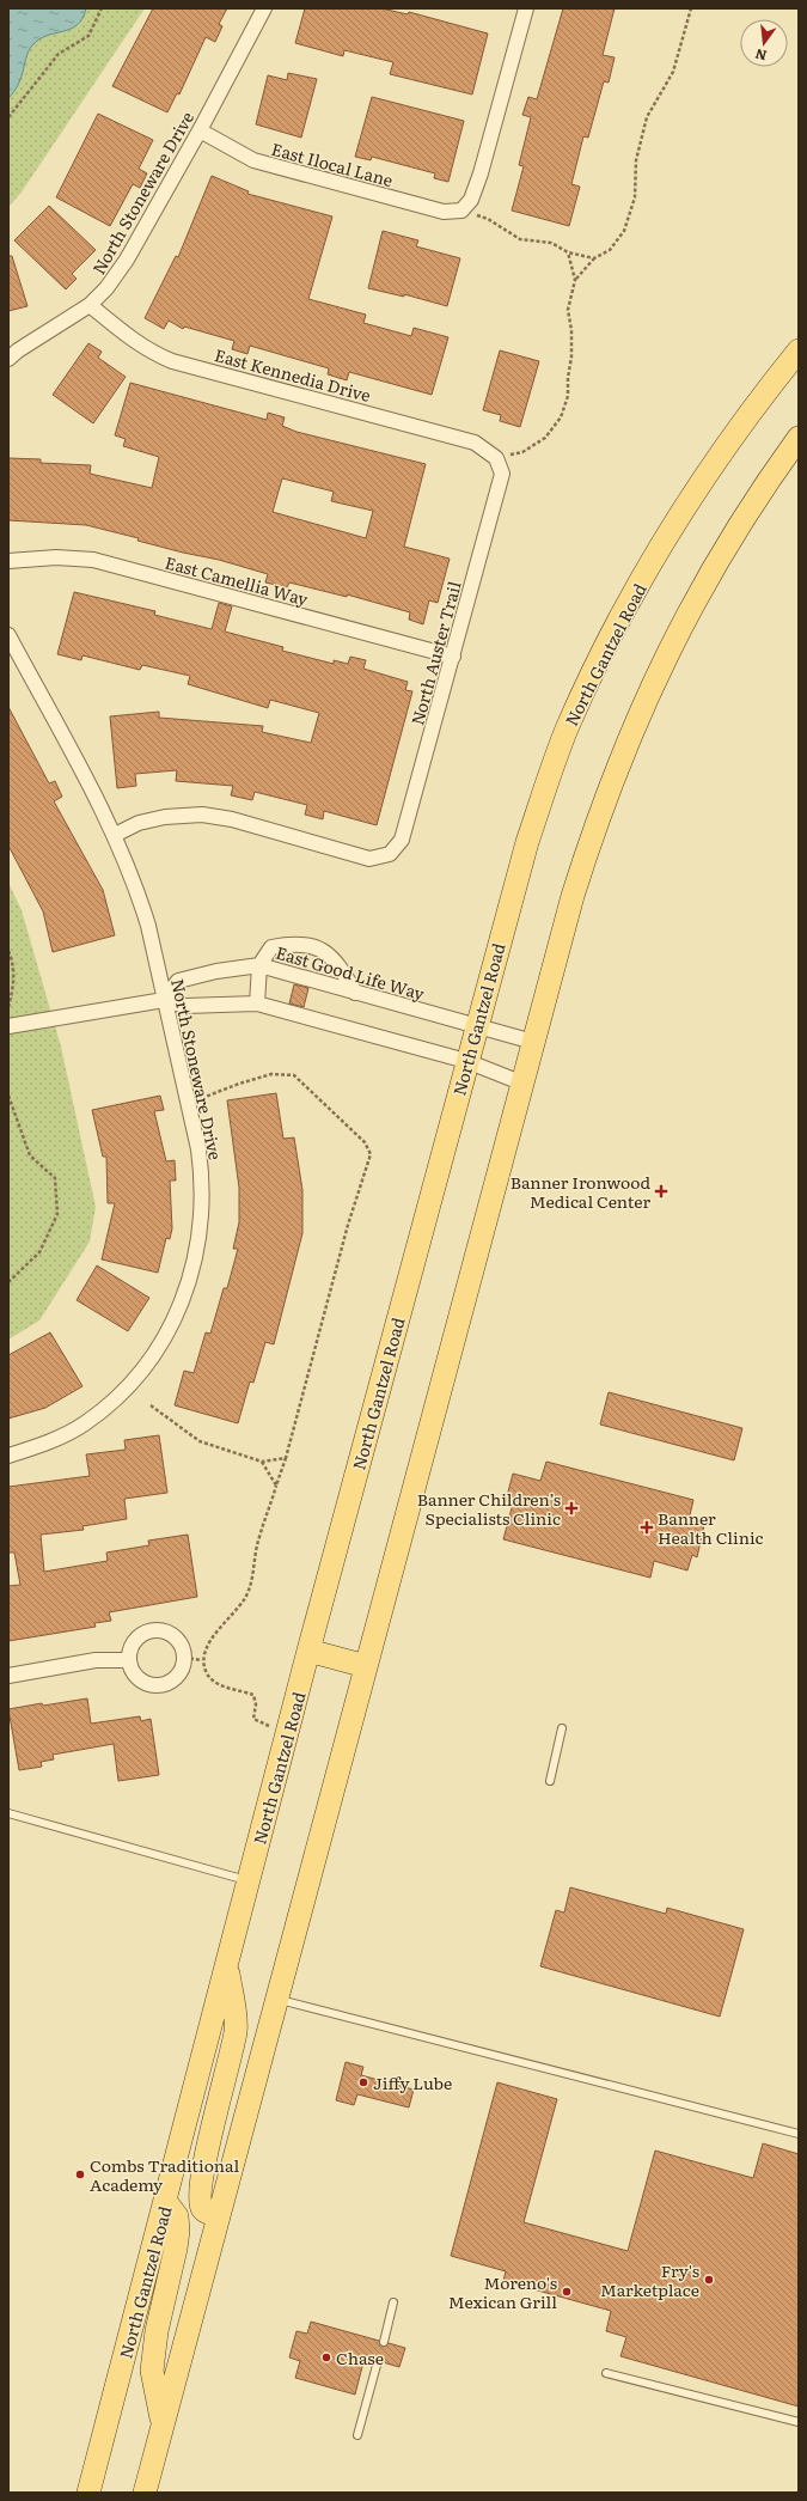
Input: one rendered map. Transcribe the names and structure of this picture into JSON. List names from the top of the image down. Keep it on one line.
{"streets":{"main road":["North Gantzel Road"],"street":["East Ilocal Lane","North Stoneware Drive","East Kennedia Drive","East Camellia Way","North Auster Trail","East Good Life Way"]},"crossings":[["East Ilocal Lane","North Stoneware Drive"],["North Stoneware Drive","East Kennedia Drive"],["North Stoneware Drive","North Auster Trail"],["North Stoneware Drive","East Good Life Way"],["East Kennedia Drive","North Auster Trail"],["East Camellia Way","North Auster Trail"],["North Gantzel Road","East Good Life Way"]],"places":{"health":["Banner Ironwood Medical Center","Banner Children’s Specialists Clinic","Banner Health Clinic"],"other":["Jiffy Lube","Combs Traditional Academy","Fry's Marketplace","Moreno's Mexican Grill","Chase"]},"north":"bottom"}
